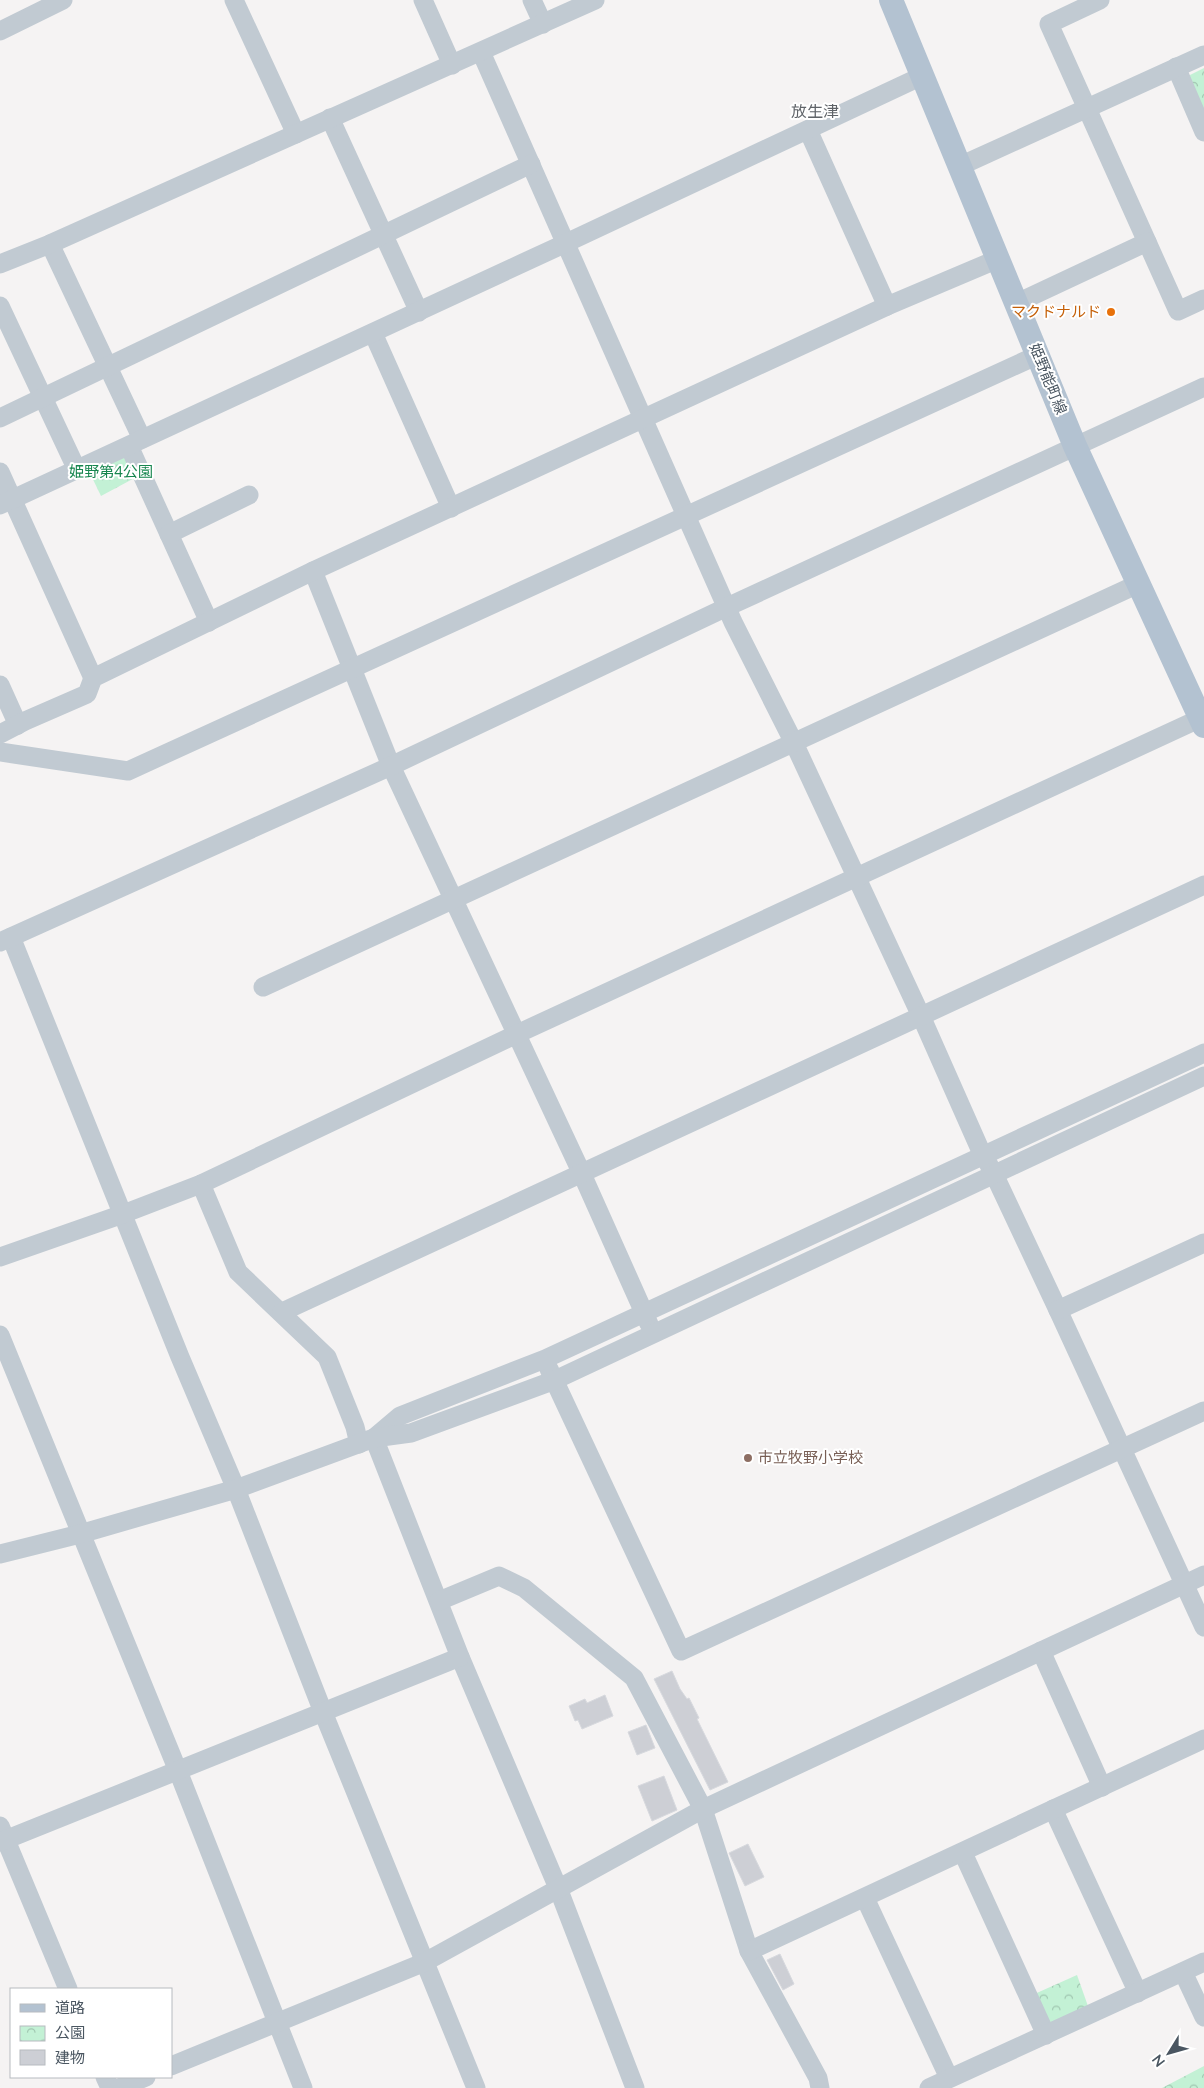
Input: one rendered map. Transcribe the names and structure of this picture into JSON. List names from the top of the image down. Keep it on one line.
{"streets":{"main road":["姫野能町線"]},"districts":["放生津"],"parks":["姫野第4公園"],"places":["マクドナルド","市立牧野小学校"],"legend":["道路","公園","建物"],"north":"bottom left"}
